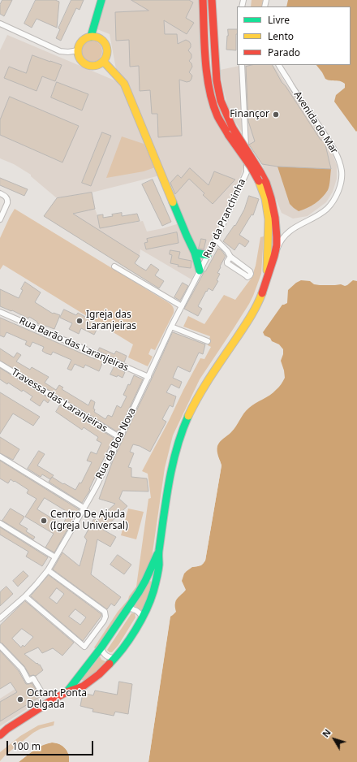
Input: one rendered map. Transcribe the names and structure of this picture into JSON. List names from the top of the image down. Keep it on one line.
{"streets":{"street":["Avenida do Mar","Rua da Pranchinha","Rua Barão das Laranjeiras","Travessa das Laranjeiras","Rua da Boa Nova"]},"crossings":[["Rua da Pranchinha","Rua da Boa Nova"],["Rua Barão das Laranjeiras","Rua da Boa Nova"],["Travessa das Laranjeiras","Rua da Boa Nova"]],"places":["Finançor","Igreja das Laranjeiras","Centro De Ajuda (Igreja Universal)","Octant Ponta Delgada"],"legend":["Livre","Lento","Parado"],"scale_bar":"100 m","north":"top left"}
